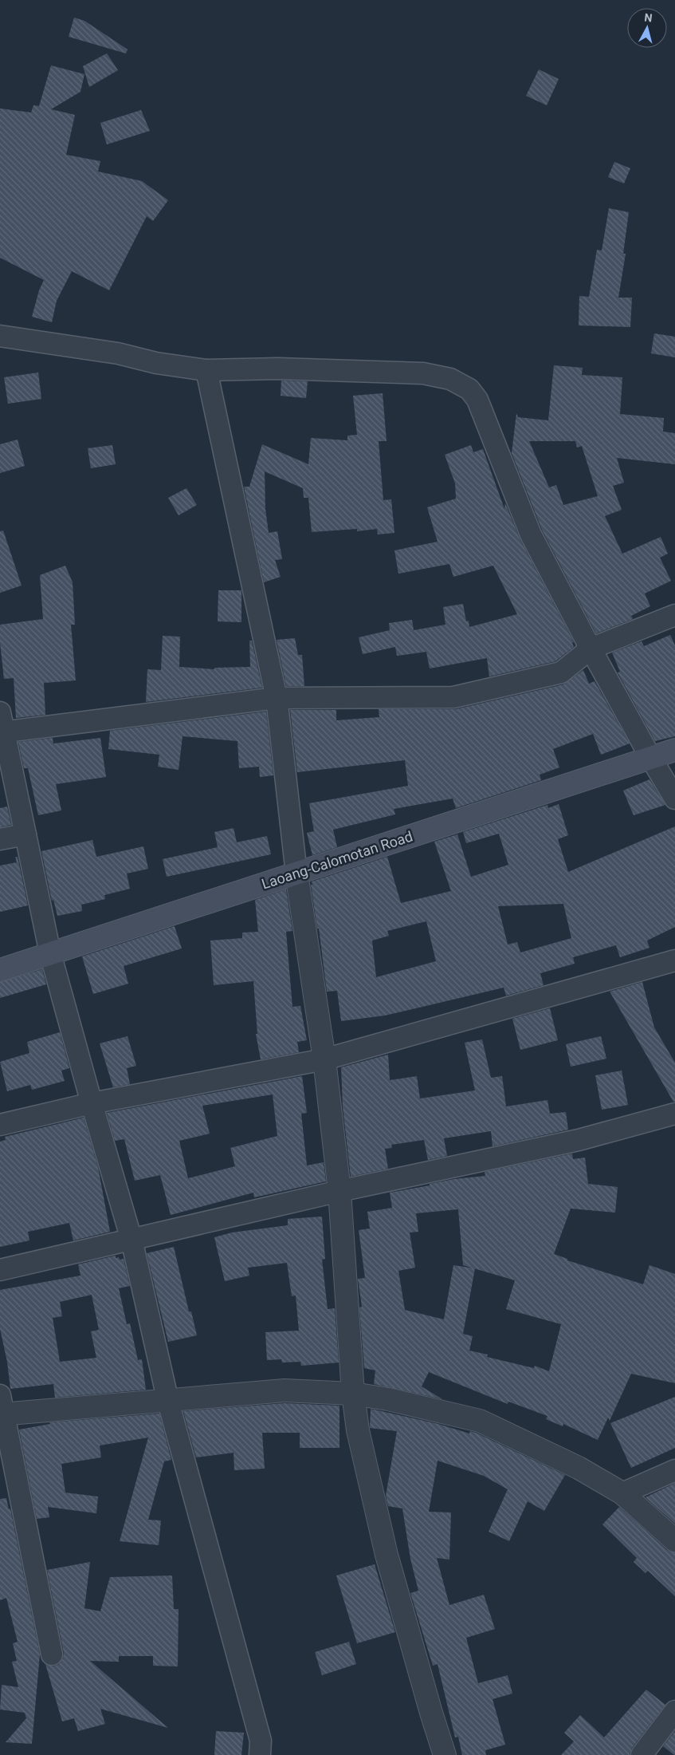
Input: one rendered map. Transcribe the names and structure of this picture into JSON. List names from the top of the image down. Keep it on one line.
{"streets":{"main road":["Laoang-Calomotan Road"]},"north":"top"}
